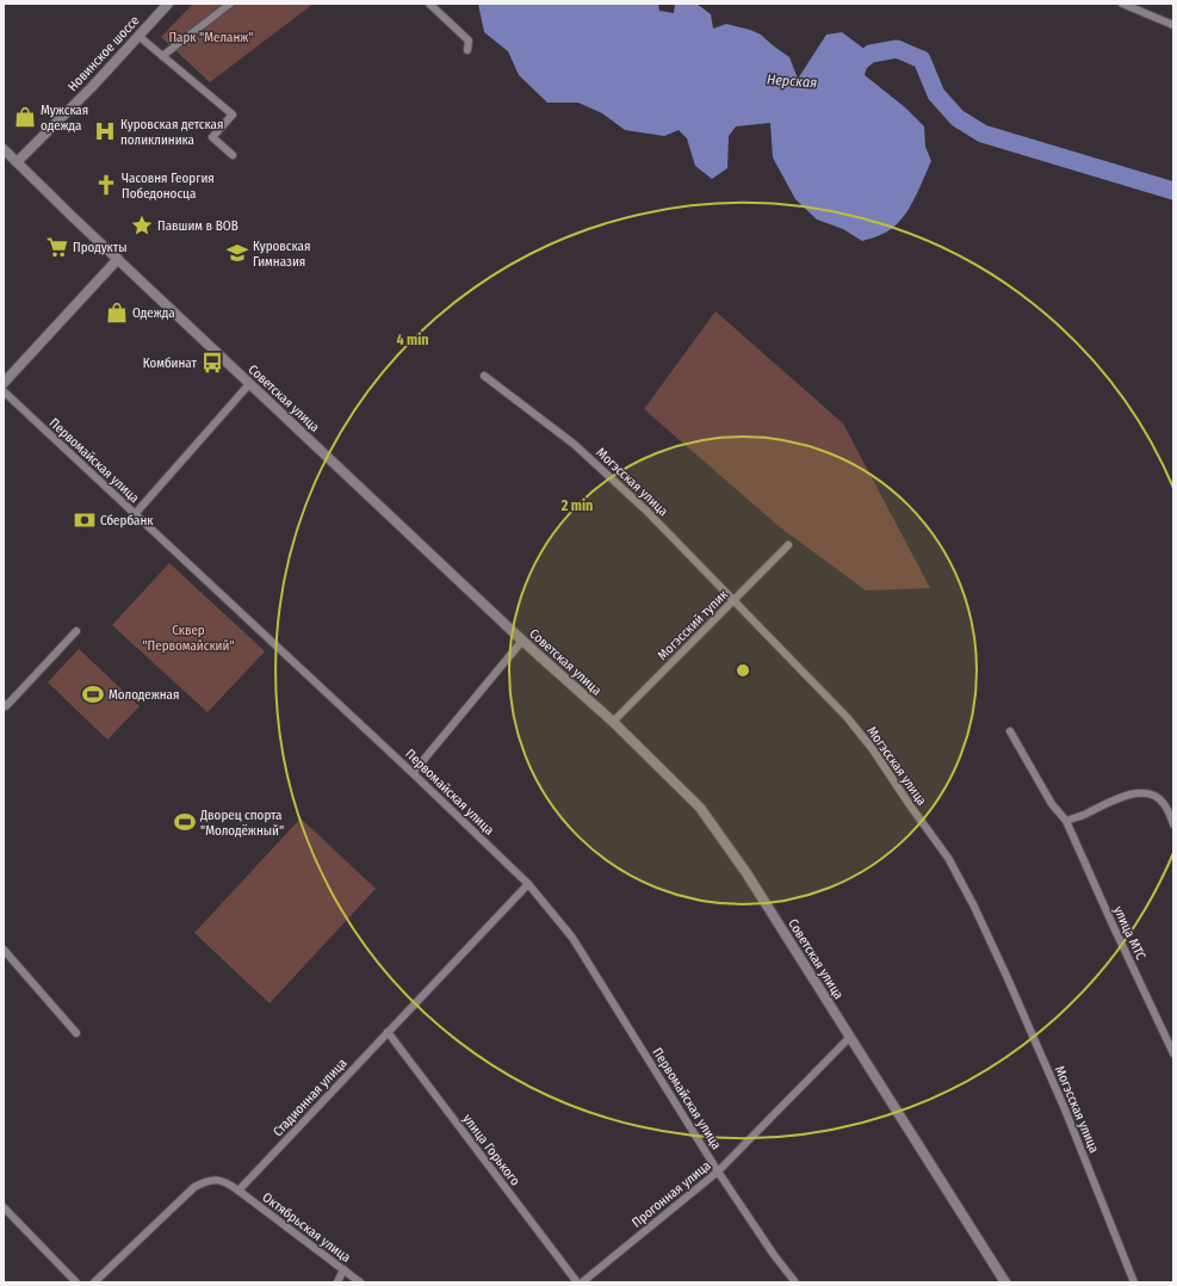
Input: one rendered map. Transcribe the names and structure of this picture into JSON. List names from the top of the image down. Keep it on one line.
{"streets":{"street":["Новинское шоссе","Советская улица","Первомайская улица","Могэсская улица","Могэсский тупик","улица МТС","Стадионная улица","улица Горького","Прогонная улица","Октябрьская улица"]},"crossings":[["Новинское шоссе","Советская улица"],["Советская улица","Могэсский тупик"],["Советская улица","Прогонная улица"],["Первомайская улица","Стадионная улица"],["Первомайская улица","Прогонная улица"],["Могэсская улица","Могэсский тупик"],["Стадионная улица","улица Горького"],["Стадионная улица","Октябрьская улица"]],"water":["Нерская"],"parks":["Парк \"Меланж\"","Сквер \"Первомайский\""],"places":{"shop":["Мужская одежда","Одежда"],"hospital":["Куровская детская поликлиника"],"church":["Часовня Георгия Победоносца"],"place":["Павшим в ВОВ"],"supermarket":["Продукты"],"school or university":["Куровская Гимназия"],"bus stop":["Комбинат"],"bank":["Сбербанк"],"sports":["Молодежная","Дворец спорта \"Молодёжный\""]},"rings":["4 min","2 min"]}
